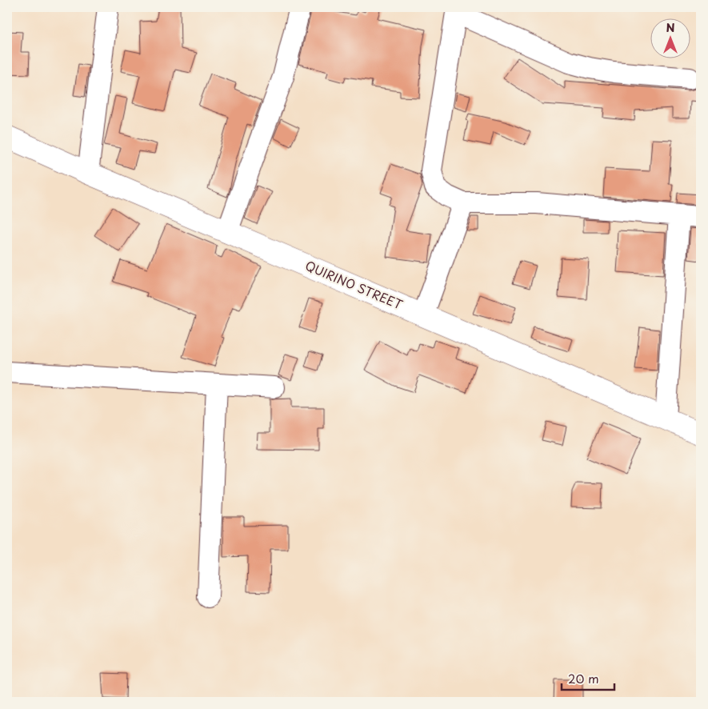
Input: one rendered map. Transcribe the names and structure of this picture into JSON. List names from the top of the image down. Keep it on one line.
{"streets":{"street":["QUIRINO STREET"]},"scale_bar":"20 m","north":"top"}
